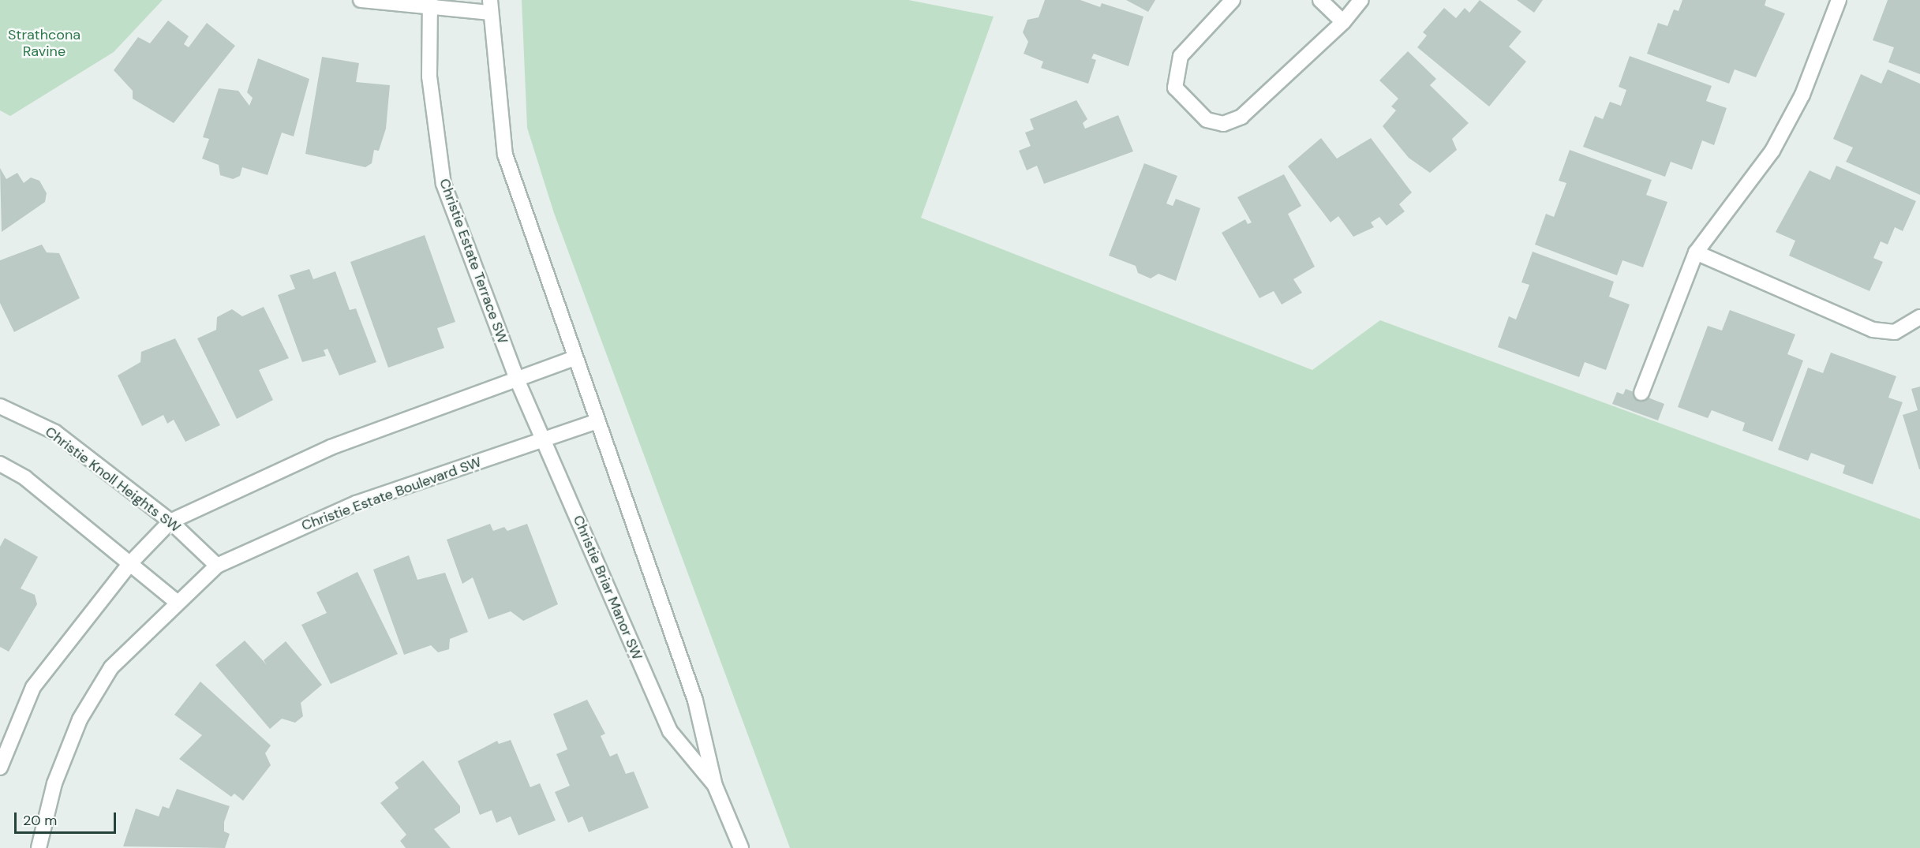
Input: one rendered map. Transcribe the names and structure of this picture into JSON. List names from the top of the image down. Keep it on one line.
{"streets":{"street":["Christie Estate Terrace SW","Christie Knoll Heights SW","Christie Estate Boulevard SW","Christie Briar Manor SW"]},"crossings":[["Christie Estate Terrace SW","Christie Briar Manor SW"],["Christie Knoll Heights SW","Christie Estate Boulevard SW"],["Christie Estate Boulevard SW","Christie Briar Manor SW"]],"parks":["Strathcona Ravine"],"scale_bar":"20 m"}
